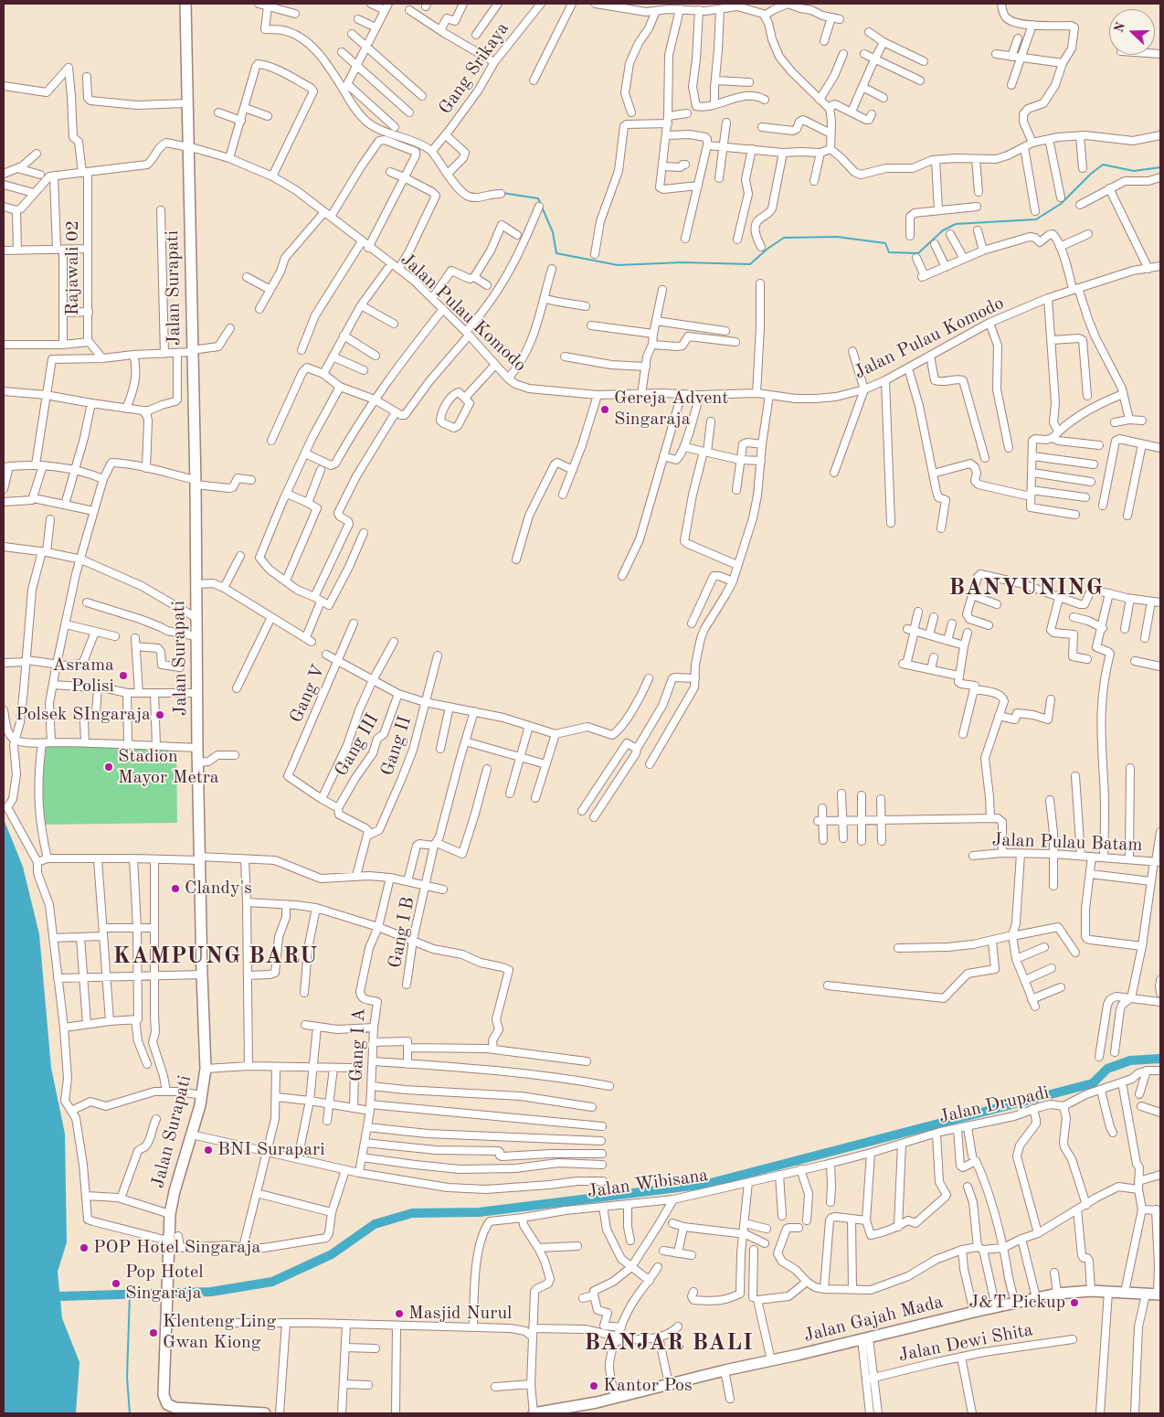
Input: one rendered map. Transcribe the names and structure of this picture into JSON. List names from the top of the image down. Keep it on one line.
{"streets":{"highway":["Jalan Surapati","Jalan Gajah Mada"],"street":["Gang Srikaya","Rajawali 02","Jalan Pulau Komodo","Gang V","Gang III","Gang II","Jalan Pulau Batam","Gang I B","Gang I A","Jalan Drupadi","Jalan Wibisana","Jalan Dewi Shita"]},"crossings":[["Rajawali 02","Jalan Pulau Komodo"],["Jalan Surapati","Jalan Pulau Komodo"],["Jalan Drupadi","Jalan Wibisana"]],"districts":["BANYUNING","KAMPUNG BARU","BANJAR BALI"],"places":["Gereja Advent Singaraja","Asrama Polisi","Polsek SIngaraja","Stadion Mayor Metra","Clandy's","BNI Surapari","POP Hotel Singaraja","Pop Hotel Singaraja","J&T Pickup","Masjid Nurul","Klenteng Ling Gwan Kiong","Kantor Pos"],"north":"left"}
